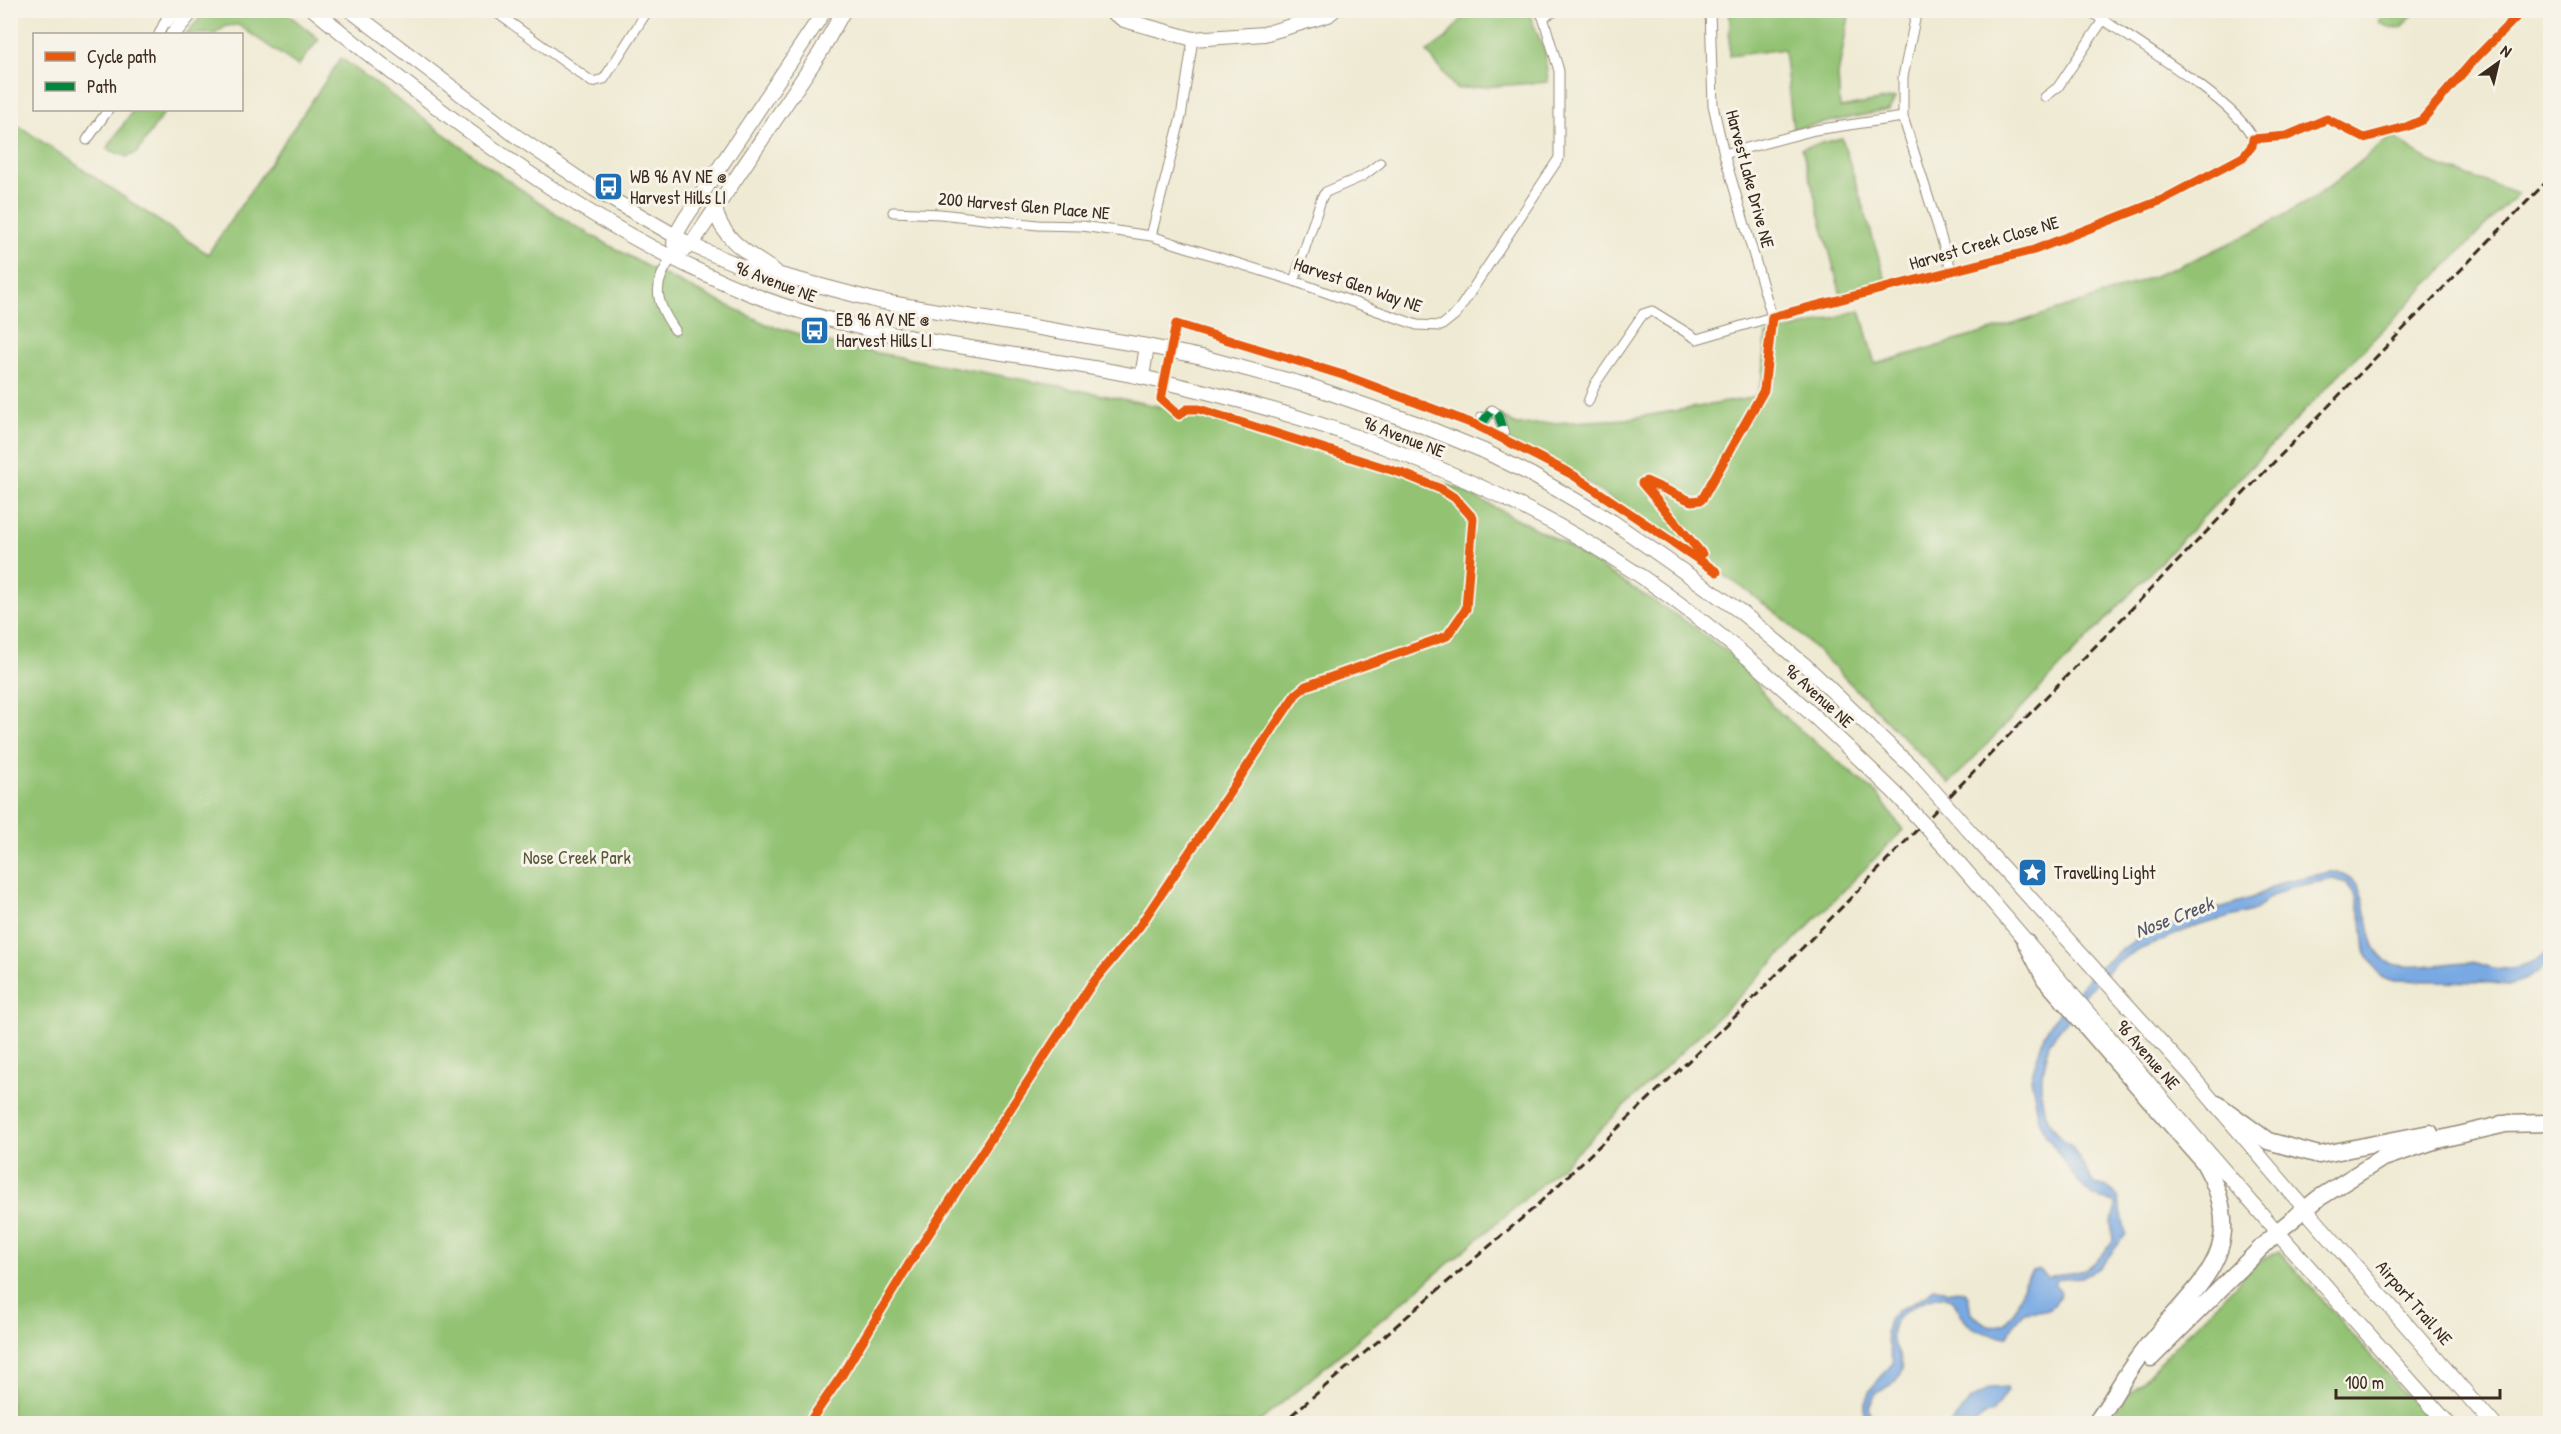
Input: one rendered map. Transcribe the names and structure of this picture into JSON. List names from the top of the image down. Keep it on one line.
{"streets":{"main road":["96 Avenue NE","Airport Trail NE"],"street":["Harvest Lake Drive NE","200 Harvest Glen Place NE","Harvest Creek Close NE","Harvest Glen Way NE"]},"crossings":[["Harvest Lake Drive NE","Harvest Creek Close NE"],["200 Harvest Glen Place NE","Harvest Glen Way NE"],["96 Avenue NE","Airport Trail NE"]],"water":["Nose Creek"],"parks":["Nose Creek Park"],"places":{"bus stop":["WB 96 AV NE @ Harvest Hills LI","EB 96 AV NE @ Harvest Hills LI"],"place":["Travelling Light"]},"legend":["Cycle path","Path"],"scale_bar":"100 m","north":"top right"}
